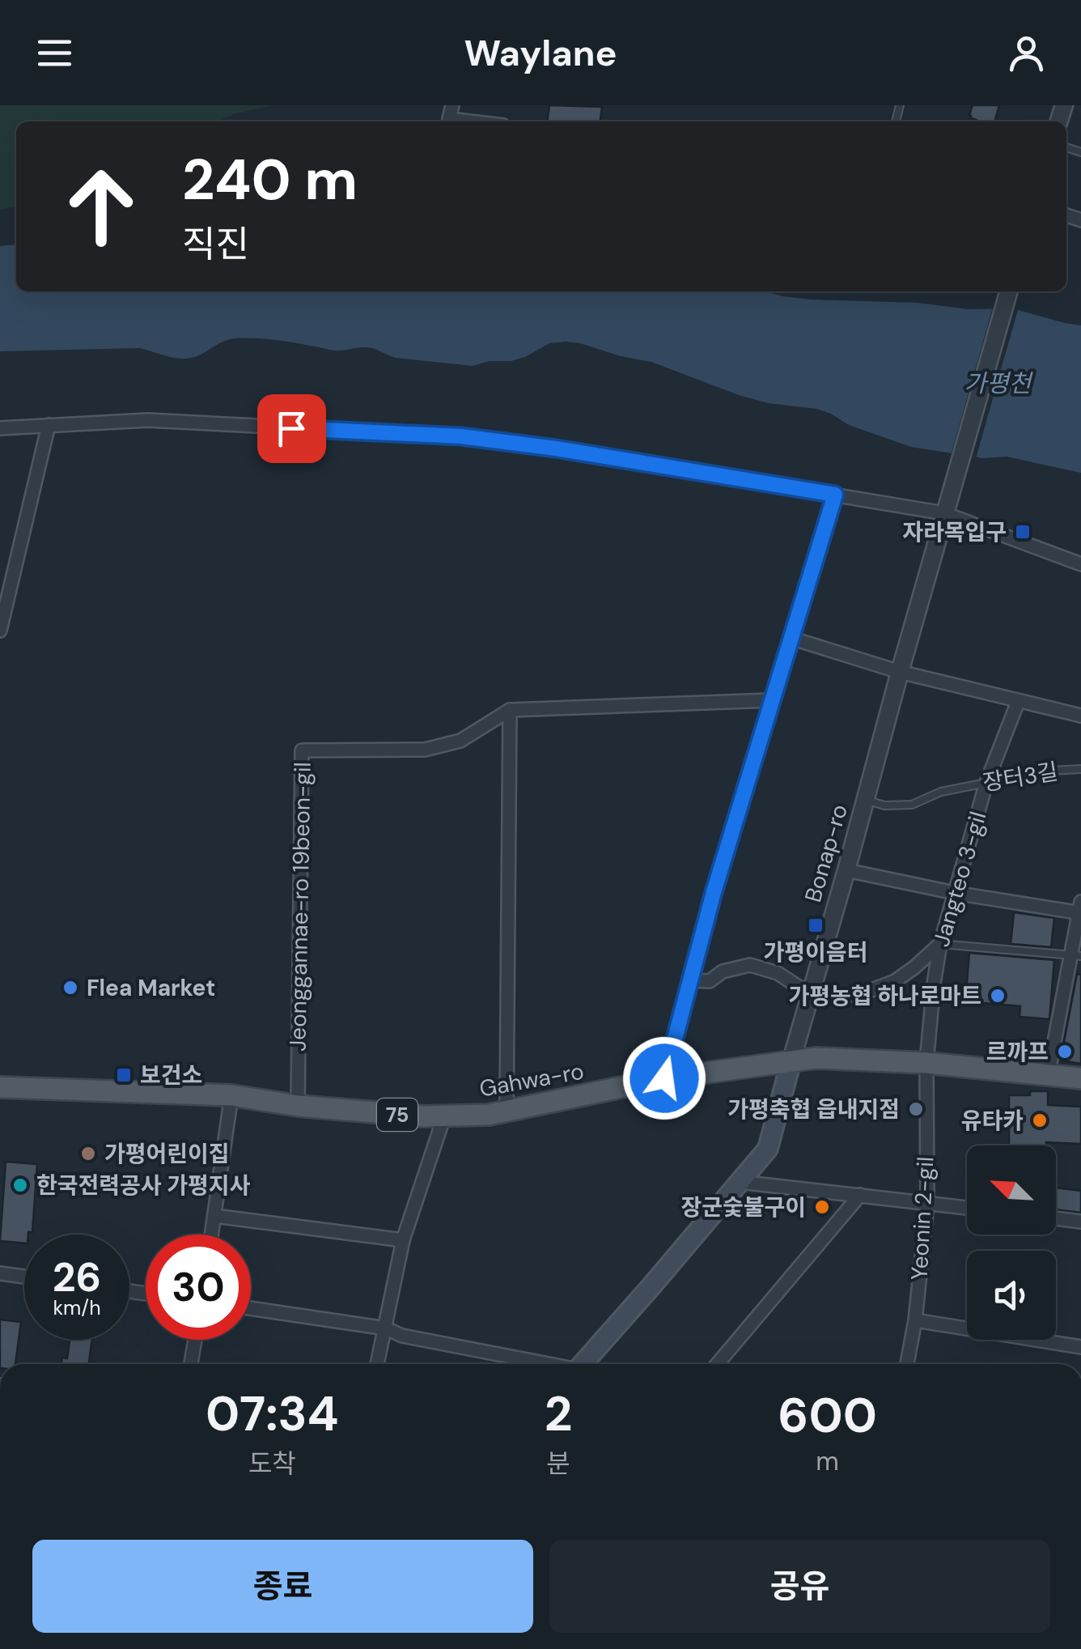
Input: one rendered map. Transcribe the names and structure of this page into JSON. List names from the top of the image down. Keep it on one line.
{"streets":{"main road":["Bonap-ro","Gahwa-ro","75"],"street":["Jangteo 3-gil","Jeonggannae-ro 19beon-gil","Yeonin 2-gil"],"lane":["장터3길"]},"crossings":[["장터3길","Bonap-ro"],["장터3길","Jangteo 3-gil"],["Bonap-ro","Gahwa-ro"],["Jangteo 3-gil","Gahwa-ro"],["Jangteo 3-gil","Yeonin 2-gil"],["Jeonggannae-ro 19beon-gil","Gahwa-ro"],["Gahwa-ro","Yeonin 2-gil"]],"water":["가평천"],"places":{"transit":["자라목입구","가평이음터","보건소"],"other":["Flea Market","가평농협 하나로마트","르까프","가평축협 읍내지점","유타카","가평어린이집","한국전력공사 가평지사","장군숯불구이"]},"north":"top left","page":{"header":"Waylane","turn":["240 m","직진"],"speed":"26 km/h","limit":"30","eta":["07:34","도착","2","분","600","m"],"buttons":["종료","공유"]}}
